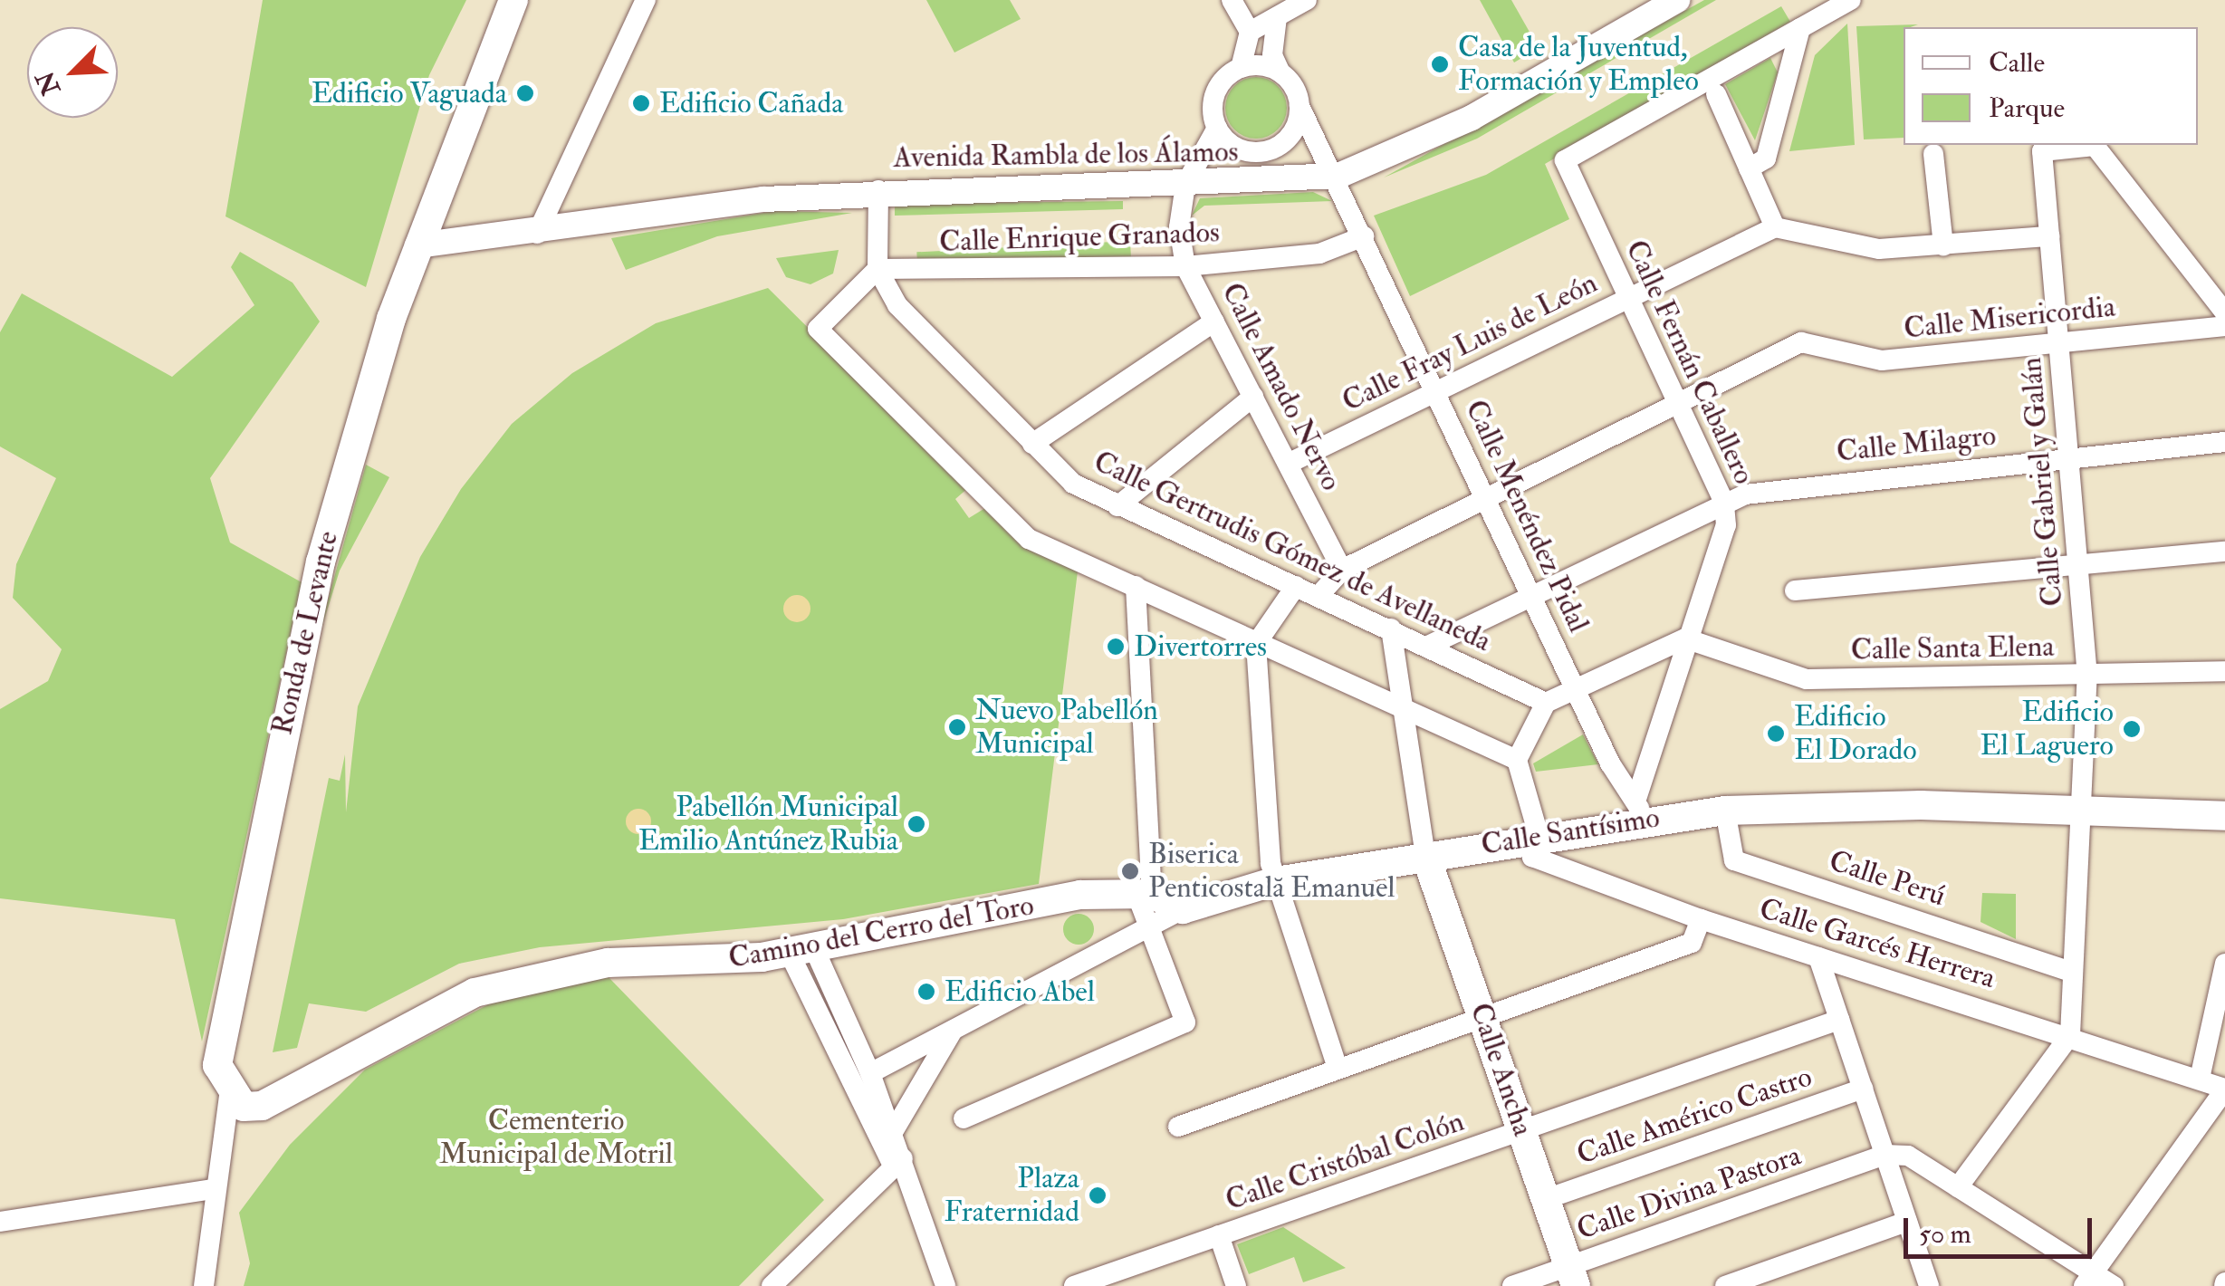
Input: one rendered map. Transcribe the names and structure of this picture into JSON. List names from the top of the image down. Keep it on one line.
{"streets":{"main road":["Ronda de Levante","Calle Santísimo","Camino del Cerro del Toro","Calle Ancha"],"street":["Avenida Rambla de los Álamos","Calle Enrique Granados","Calle Misericordia","Calle Fray Luis de León","Calle Fernán Caballero","Calle Amado Nervo","Calle Milagro","Calle Gabriel y Galán","Calle Menéndez Pidal","Calle Gertrudis Gómez de Avellaneda","Calle Santa Elena","Calle Perú","Calle Garcés Herrera","Calle Américo Castro","Calle Cristóbal Colón","Calle Divina Pastora"]},"crossings":[["Avenida Rambla de los Álamos","Calle Amado Nervo"],["Avenida Rambla de los Álamos","Calle Menéndez Pidal"],["Avenida Rambla de los Álamos","Calle Gertrudis Gómez de Avellaneda"],["Avenida Rambla de los Álamos","Ronda de Levante"],["Calle Enrique Granados","Calle Amado Nervo"],["Calle Enrique Granados","Calle Menéndez Pidal"],["Calle Enrique Granados","Calle Gertrudis Gómez de Avellaneda"],["Calle Misericordia","Calle Fernán Caballero"],["Calle Misericordia","Calle Gabriel y Galán"],["Calle Fray Luis de León","Calle Fernán Caballero"],["Calle Fray Luis de León","Calle Amado Nervo"],["Calle Fray Luis de León","Calle Menéndez Pidal"],["Calle Fernán Caballero","Calle Milagro"],["Calle Fernán Caballero","Calle Menéndez Pidal"],["Calle Fernán Caballero","Calle Santa Elena"],["Calle Fernán Caballero","Calle Santísimo"],["Calle Amado Nervo","Calle Menéndez Pidal"],["Calle Milagro","Calle Gabriel y Galán"],["Calle Milagro","Calle Menéndez Pidal"],["Calle Milagro","Calle Gertrudis Gómez de Avellaneda"],["Calle Gabriel y Galán","Calle Santa Elena"],["Calle Gabriel y Galán","Calle Santísimo"],["Calle Gabriel y Galán","Calle Perú"],["Calle Gabriel y Galán","Calle Garcés Herrera"],["Calle Menéndez Pidal","Calle Santísimo"],["Ronda de Levante","Camino del Cerro del Toro"],["Calle Santísimo","Calle Perú"],["Calle Santísimo","Camino del Cerro del Toro"],["Calle Santísimo","Calle Garcés Herrera"],["Calle Santísimo","Calle Ancha"],["Calle Ancha","Calle Américo Castro"],["Calle Ancha","Calle Cristóbal Colón"],["Calle Ancha","Calle Divina Pastora"]],"parks":["Cementerio Municipal de Motril"],"places":["Casa de la Juventud, Formación y Empleo","Edificio Vaguada","Edificio Cañada","Divertorres","Nuevo Pabellón Municipal","Edificio El Laguero","Edificio El Dorado","Pabellón Municipal Emilio Antúnez Rubia","Biserica Penticostală Emanuel","Edificio Abel","Plaza Fraternidad"],"legend":["Calle","Parque"],"scale_bar":"50 m","north":"bottom left"}
